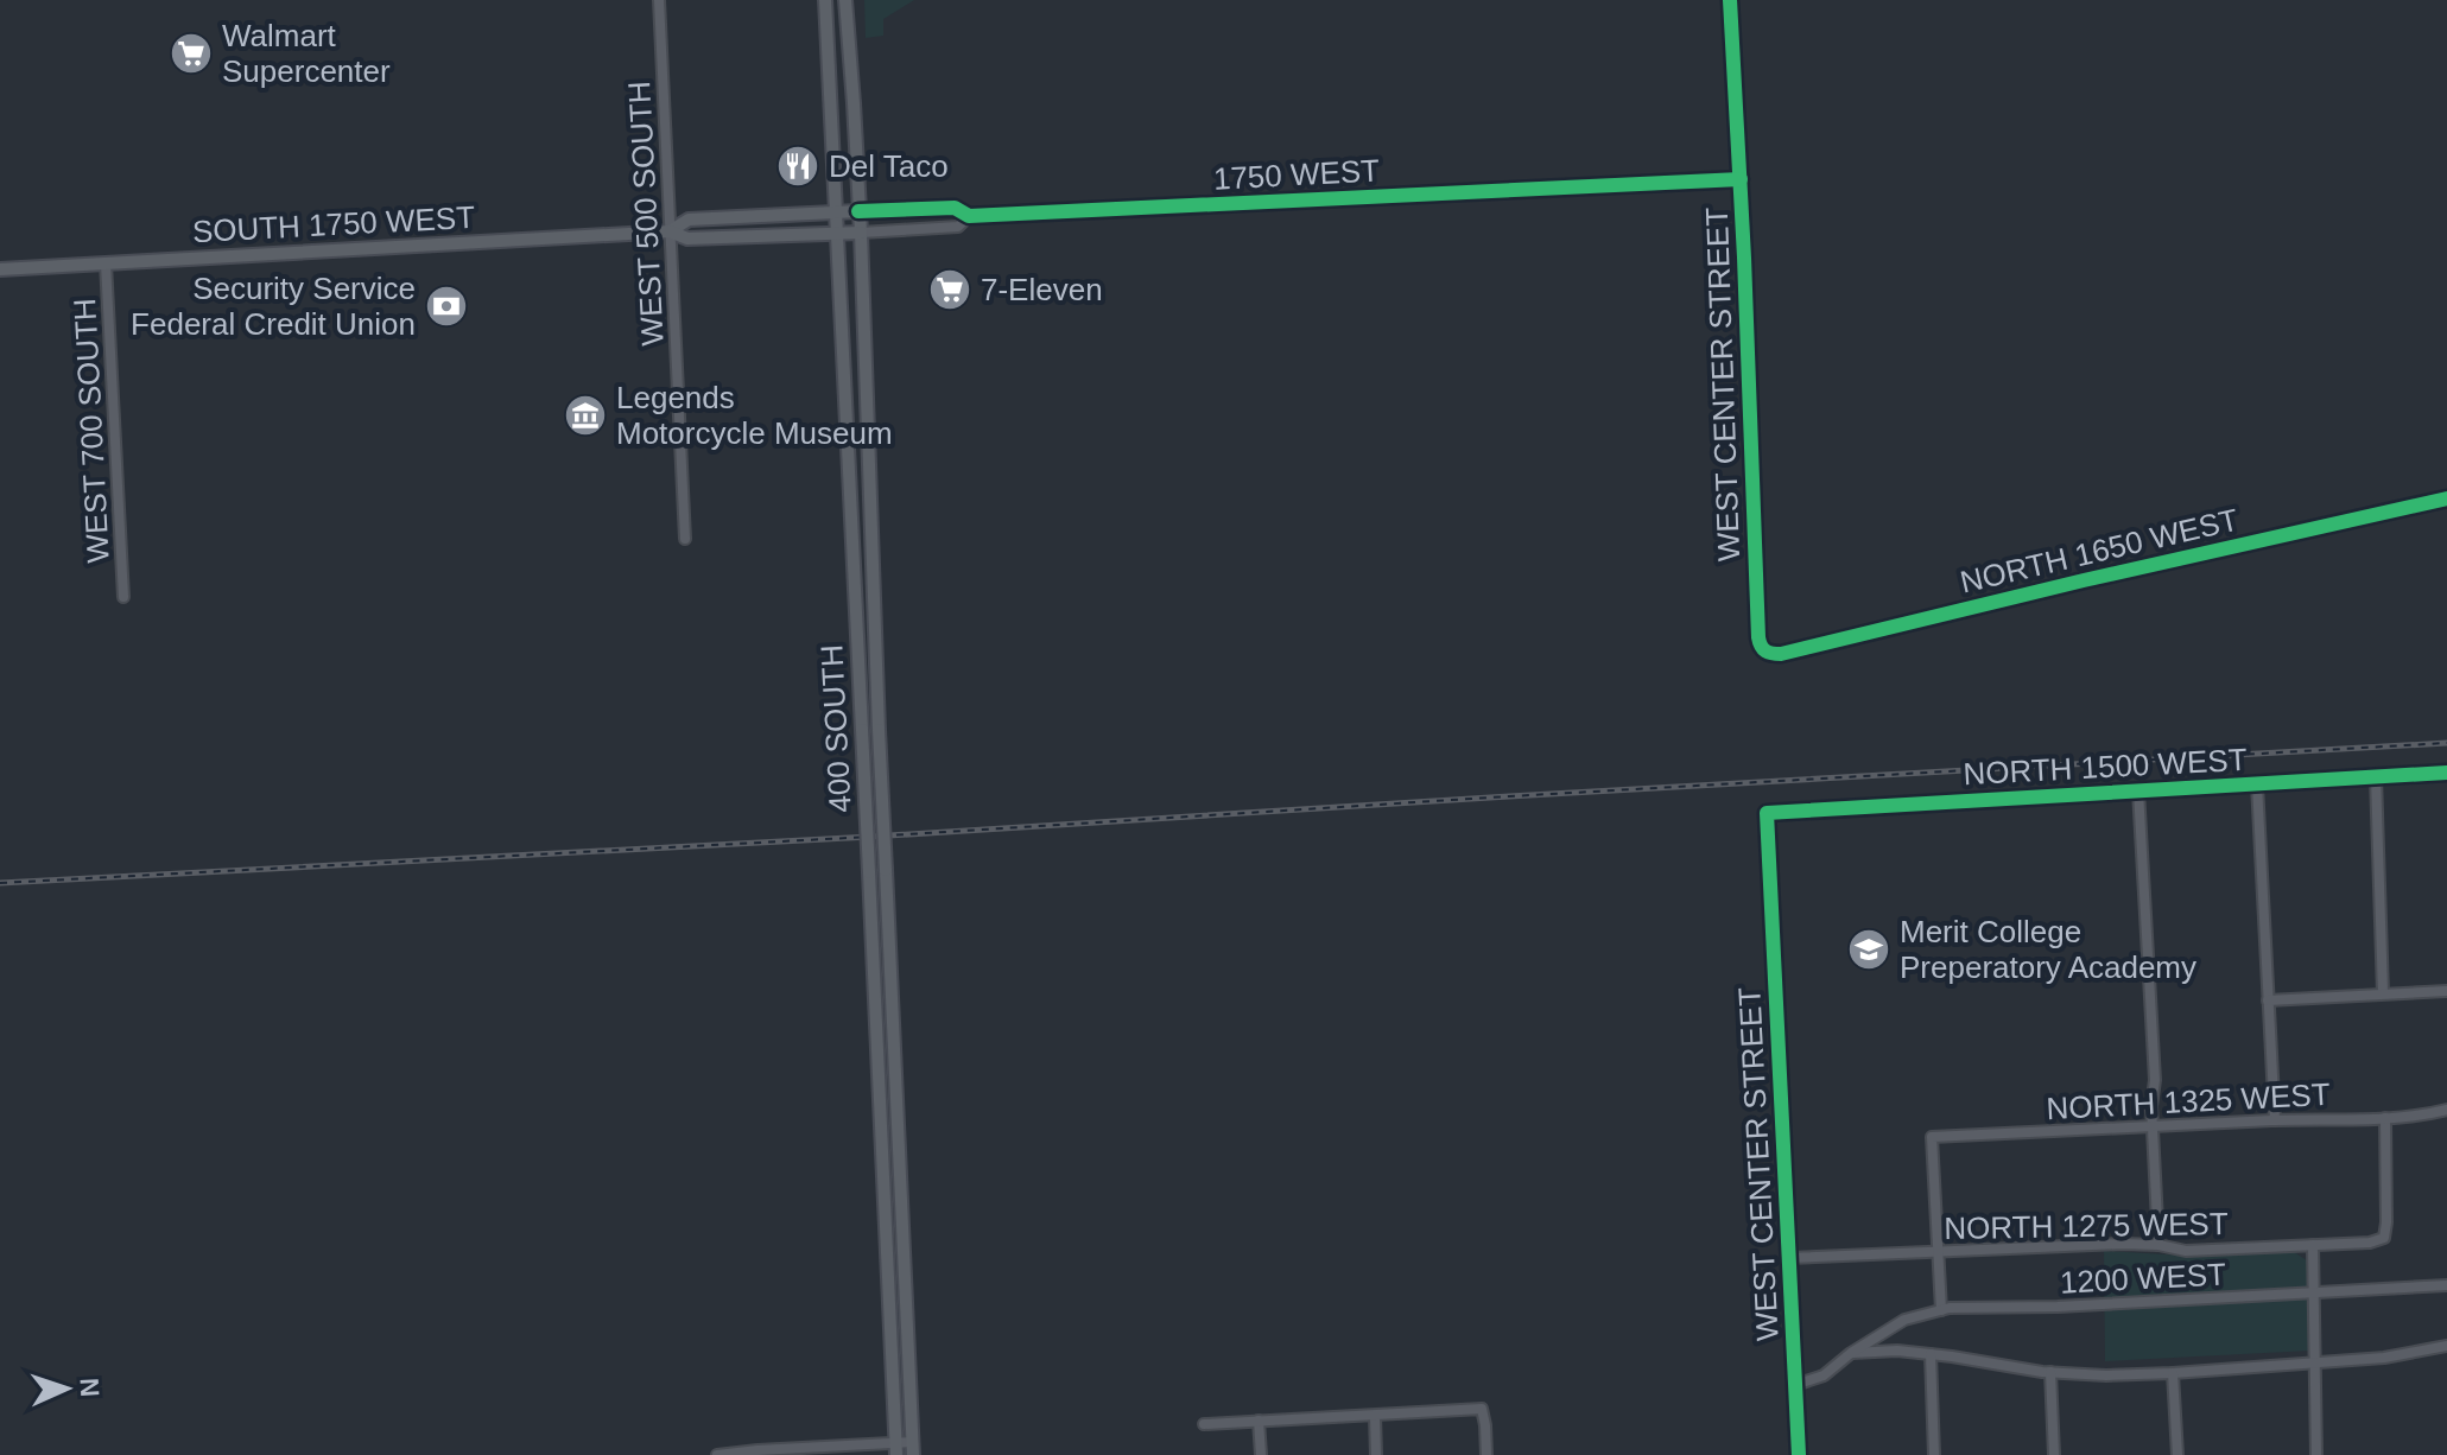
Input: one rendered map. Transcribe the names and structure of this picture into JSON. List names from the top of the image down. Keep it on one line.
{"streets":{"main road":["1750 WEST","SOUTH 1750 WEST","400 SOUTH"],"street":["WEST 500 SOUTH","WEST CENTER STREET","WEST 700 SOUTH","NORTH 1650 WEST","NORTH 1500 WEST","NORTH 1325 WEST","NORTH 1275 WEST","1200 WEST"]},"crossings":[["1750 WEST","WEST 500 SOUTH"],["1750 WEST","SOUTH 1750 WEST"],["1750 WEST","WEST CENTER STREET"],["1750 WEST","400 SOUTH"],["WEST 500 SOUTH","SOUTH 1750 WEST"],["SOUTH 1750 WEST","WEST 700 SOUTH"],["WEST CENTER STREET","NORTH 1650 WEST"],["WEST CENTER STREET","NORTH 1500 WEST"],["WEST CENTER STREET","NORTH 1275 WEST"],["WEST CENTER STREET","1200 WEST"],["NORTH 1325 WEST","NORTH 1275 WEST"]],"places":{"supermarket":["Walmart Supercenter","7-Eleven"],"restaurant":["Del Taco"],"bank":["Security Service Federal Credit Union"],"museum":["Legends Motorcycle Museum"],"school or university":["Merit College Preperatory Academy"]},"north":"right"}
